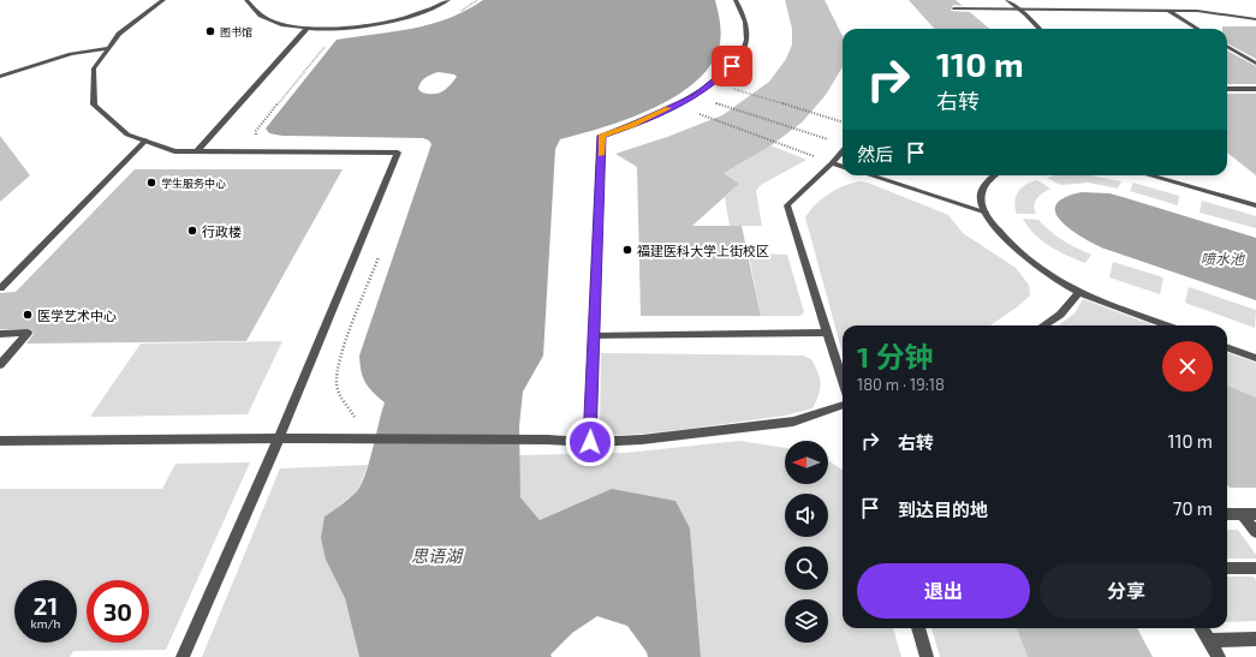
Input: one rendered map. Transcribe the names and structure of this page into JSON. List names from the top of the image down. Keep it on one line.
{"water":["喷水池","思语湖"],"places":["图书馆","学生服务中心","行政楼","福建医科大学上街校区","医学艺术中心"],"north":"left","page":{"turn":["110 m","右转"],"then":"然后","heading":["1 分钟","180 m · 19:18"],"list":[{"name":"右转","value":"110 m"},{"name":"到达目的地","value":"70 m"}],"buttons":["退出","分享"],"speed":"21 km/h","limit":"30"}}
